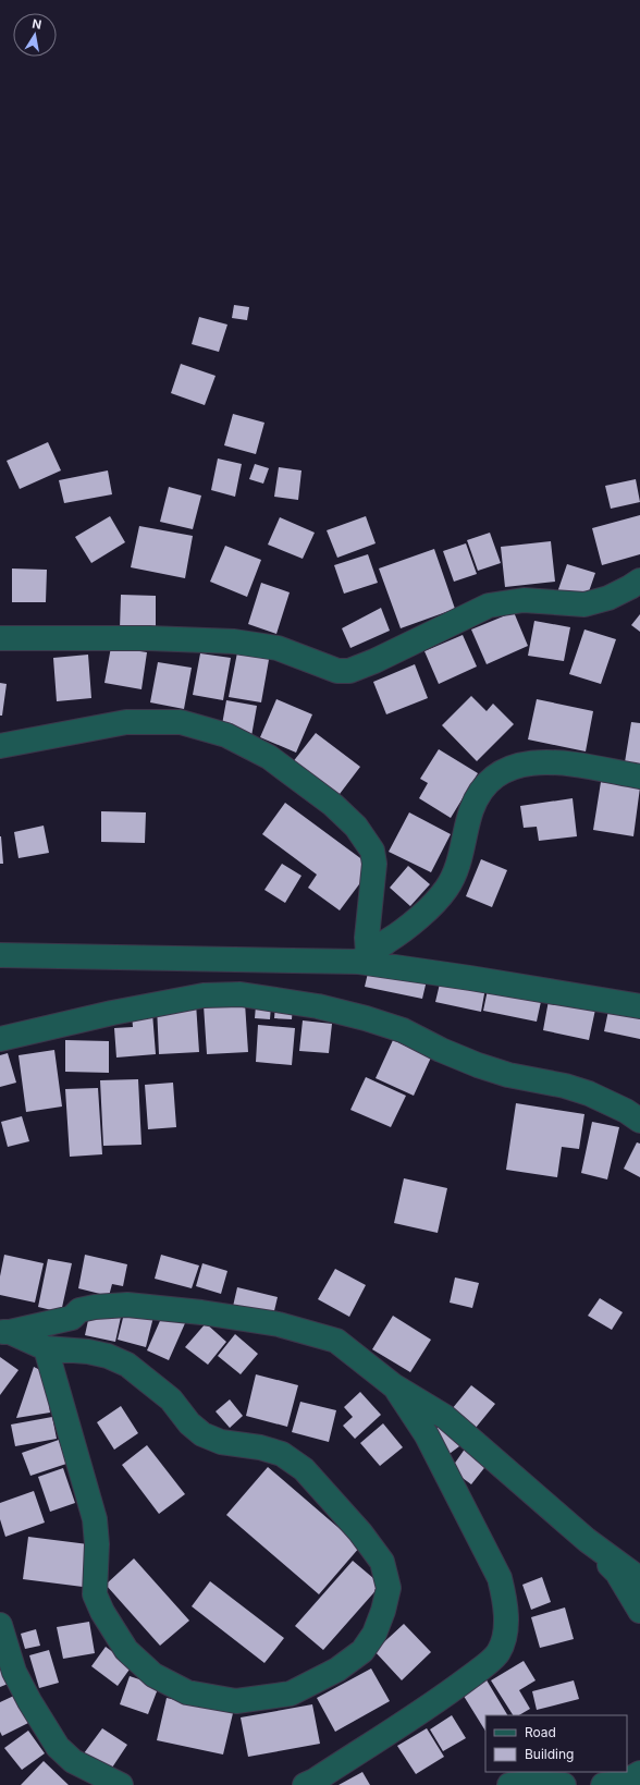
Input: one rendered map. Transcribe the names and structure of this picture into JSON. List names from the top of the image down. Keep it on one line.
{"legend":["Road","Building"],"north":"top"}
